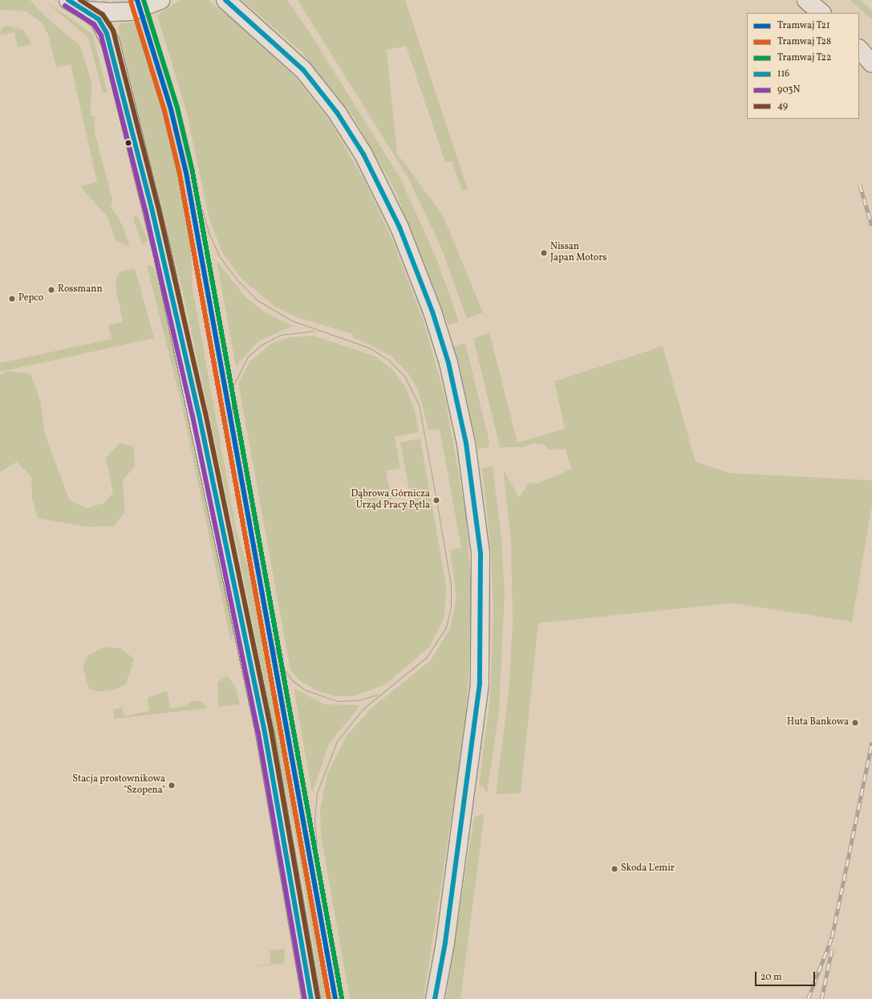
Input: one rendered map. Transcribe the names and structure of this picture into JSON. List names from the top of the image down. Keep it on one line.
{"places":["Nissan Japan Motors","Rossmann","Pepco","Dąbrowa Górnicza Urząd Pracy Pętla","Huta Bankowa","Stacja prostownikowa \"Szopena\"","Skoda L'emir"],"lines":["tram line T21","tram line T22","transit line 116","transit line 49","tram line T28","transit line 903N"],"legend":["Tramwaj T21","Tramwaj T28","Tramwaj T22","116","903N","49"],"scale_bar":"20 m"}
